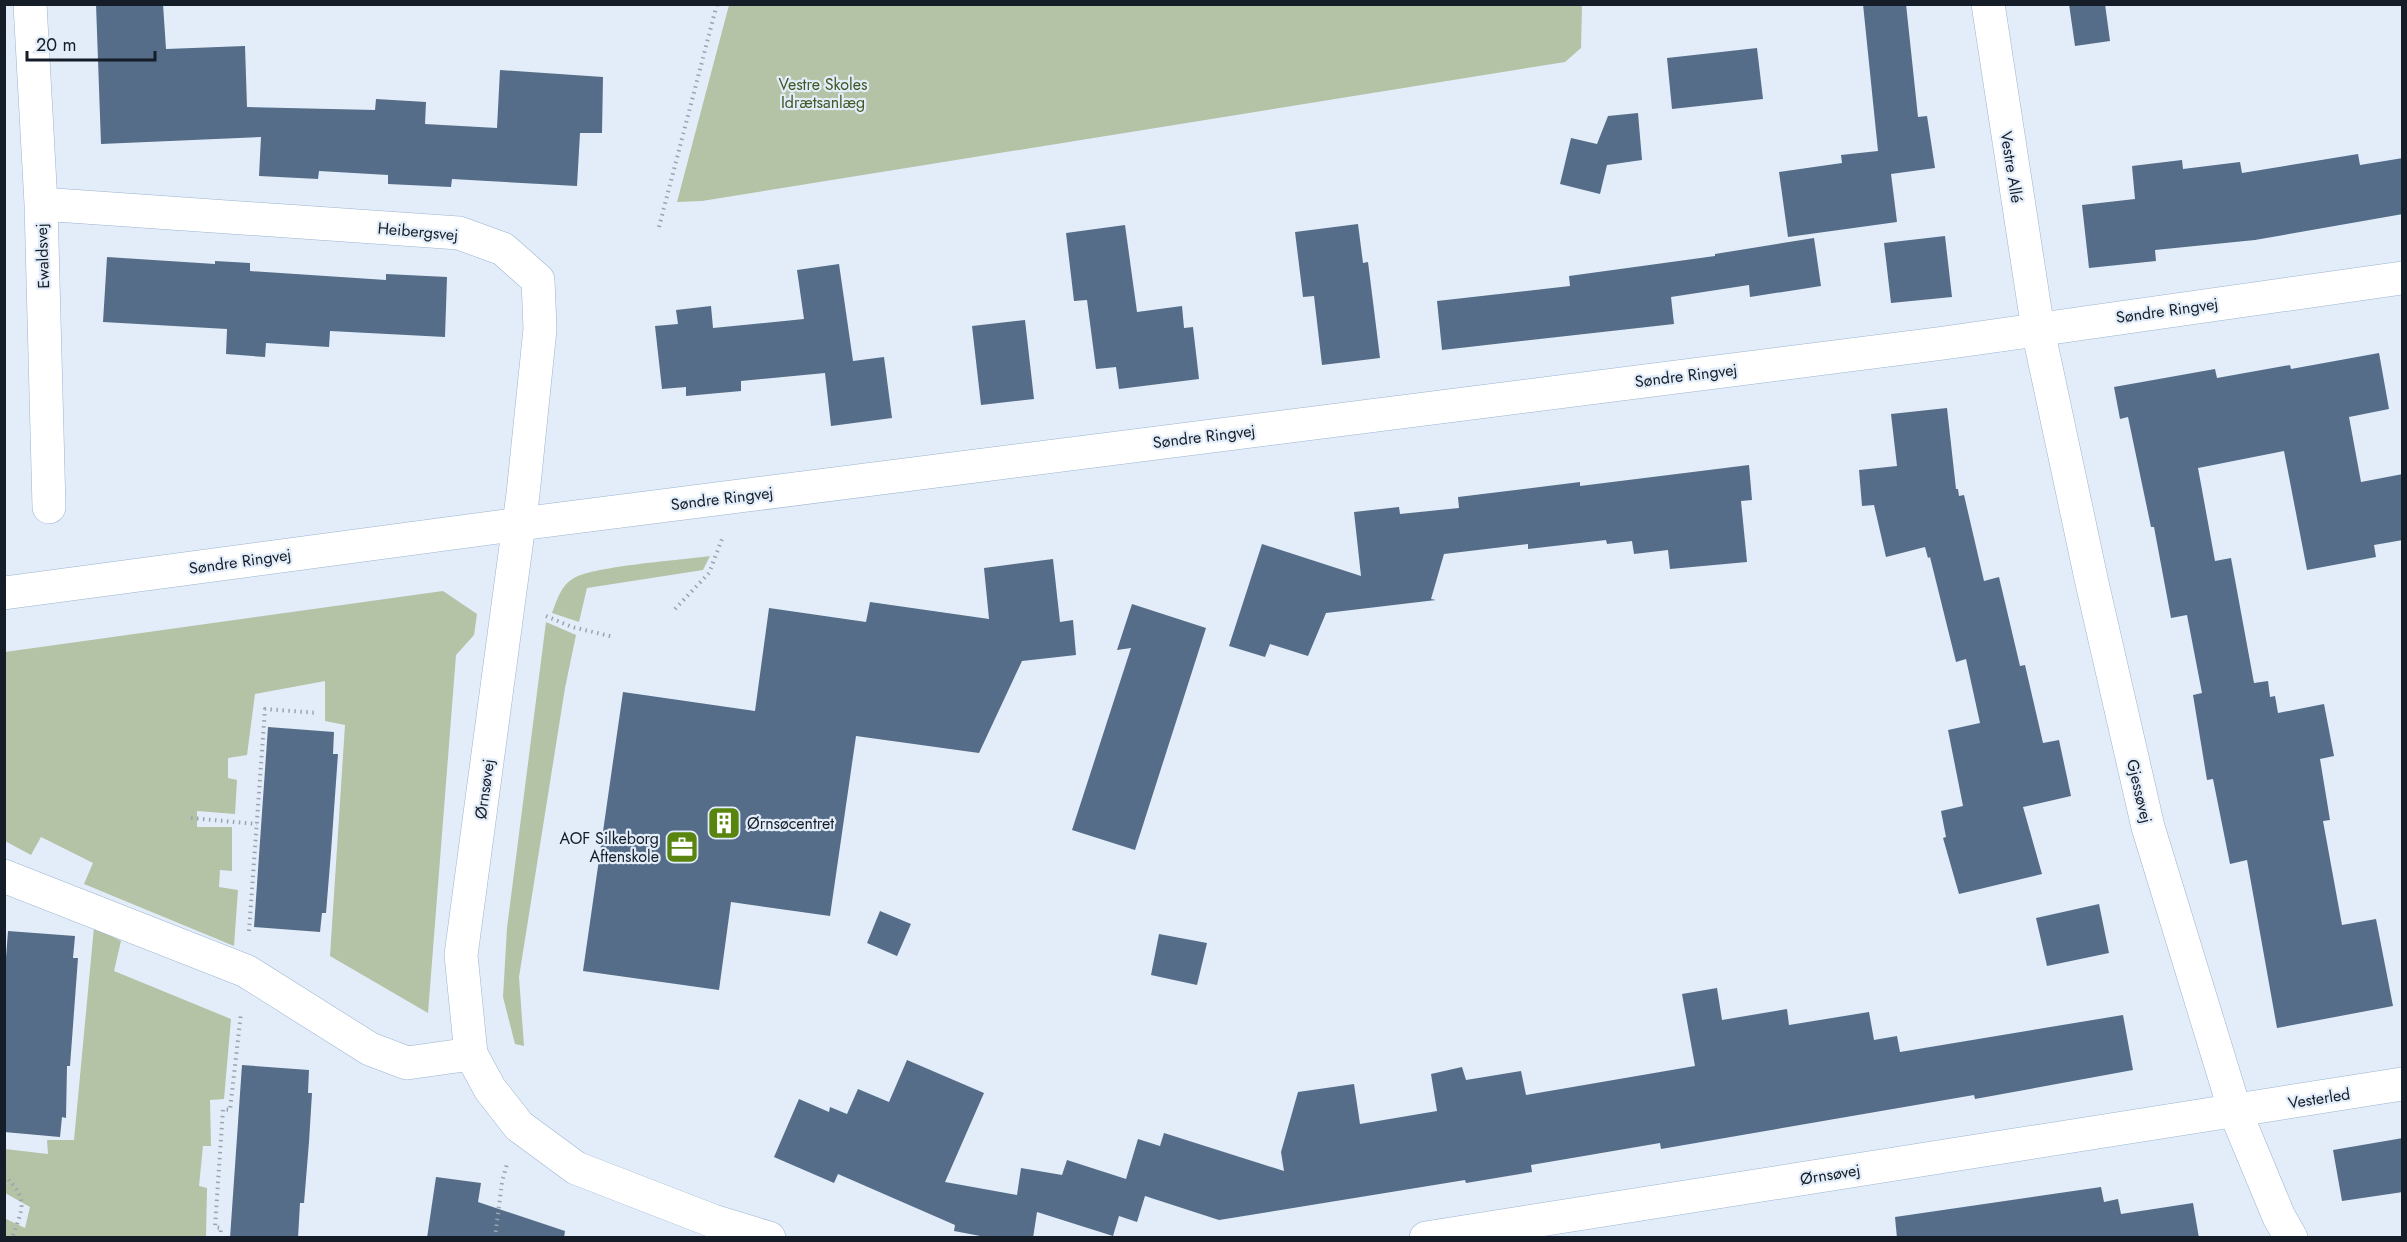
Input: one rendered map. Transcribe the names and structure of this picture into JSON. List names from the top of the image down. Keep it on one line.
{"streets":{"street":["Vestre Allé","Heibergsvej","Ewaldsvej","Søndre Ringvej","Ørnsøvej","Gjessøvej","Vesterled"]},"crossings":[["Vestre Allé","Søndre Ringvej"],["Vestre Allé","Gjessøvej"],["Heibergsvej","Ewaldsvej"],["Heibergsvej","Søndre Ringvej"],["Heibergsvej","Ørnsøvej"],["Søndre Ringvej","Ørnsøvej"],["Søndre Ringvej","Gjessøvej"],["Ørnsøvej","Gjessøvej"],["Ørnsøvej","Vesterled"],["Gjessøvej","Vesterled"]],"parks":["Vestre Skoles Idrætsanlæg"],"places":{"building":["Ørnsøcentret"],"office":["AOF Silkeborg Aftenskole"]},"scale_bar":"20 m"}
